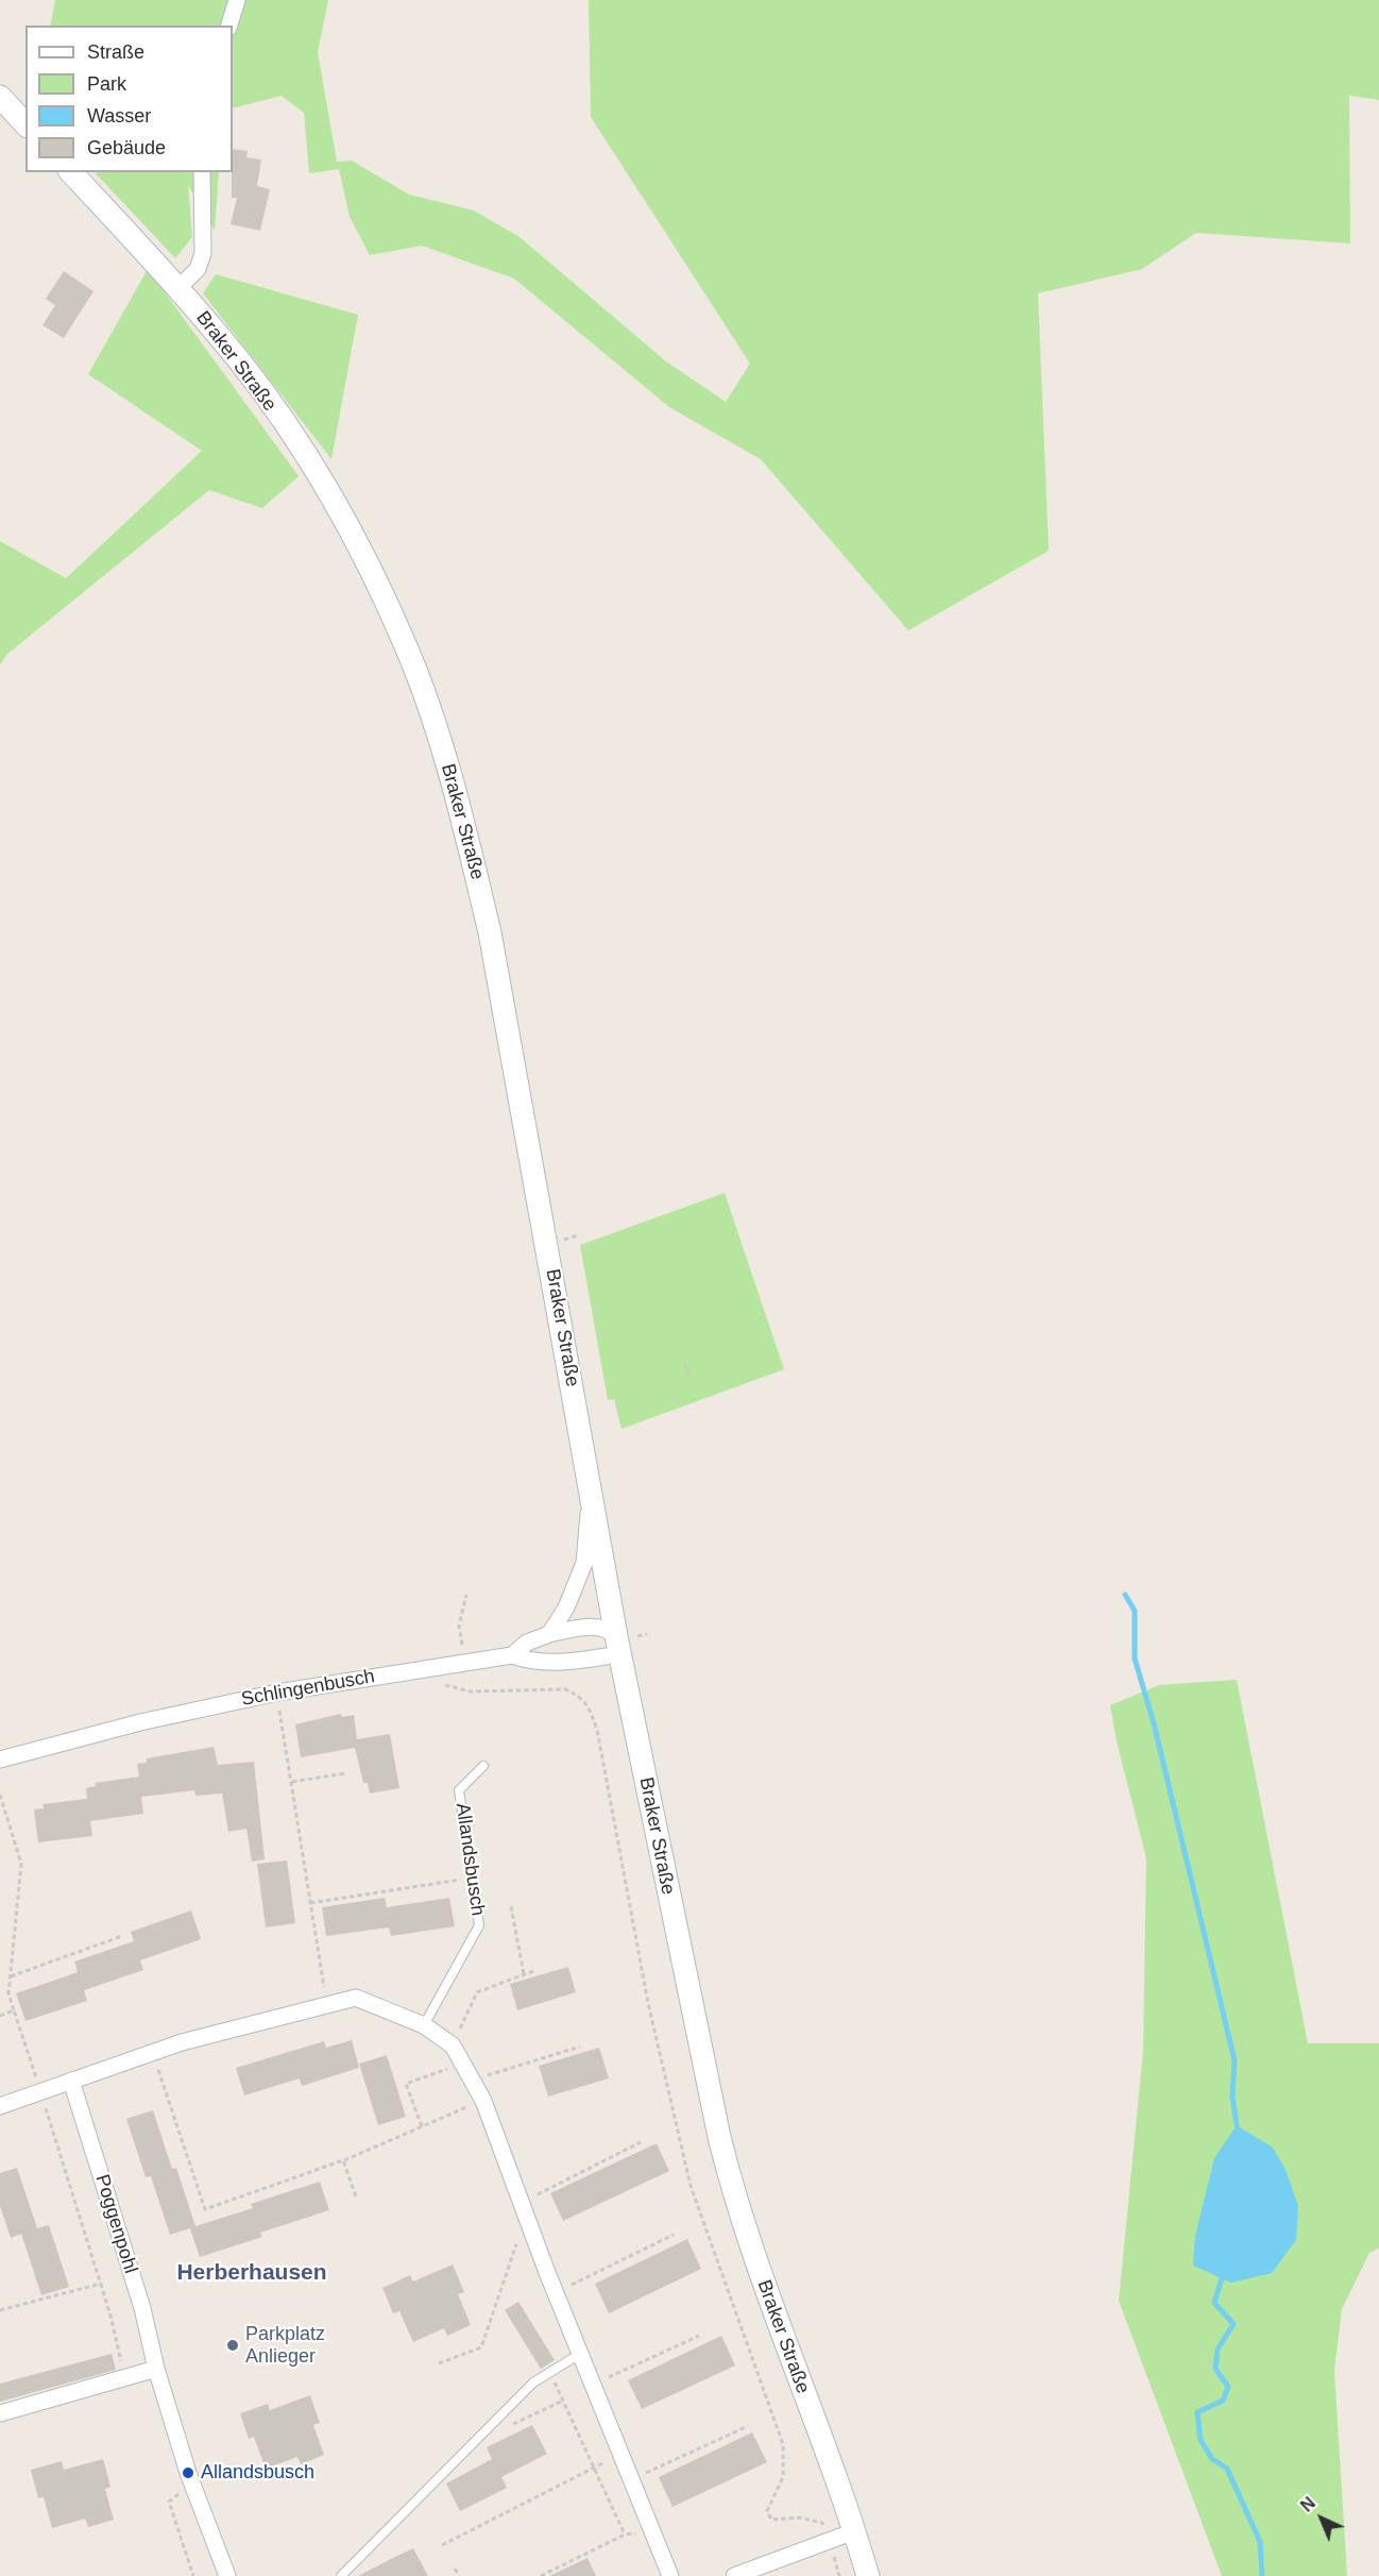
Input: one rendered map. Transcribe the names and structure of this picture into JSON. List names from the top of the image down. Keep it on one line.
{"streets":{"street":["Braker Straße","Schlingenbusch","Poggenpohl"],"lane":["Allandsbusch"]},"crossings":[["Braker Straße","Schlingenbusch"]],"districts":["Herberhausen"],"places":["Parkplatz Anlieger","Allandsbusch"],"legend":["Straße","Park","Wasser","Gebäude"],"north":"top left"}
